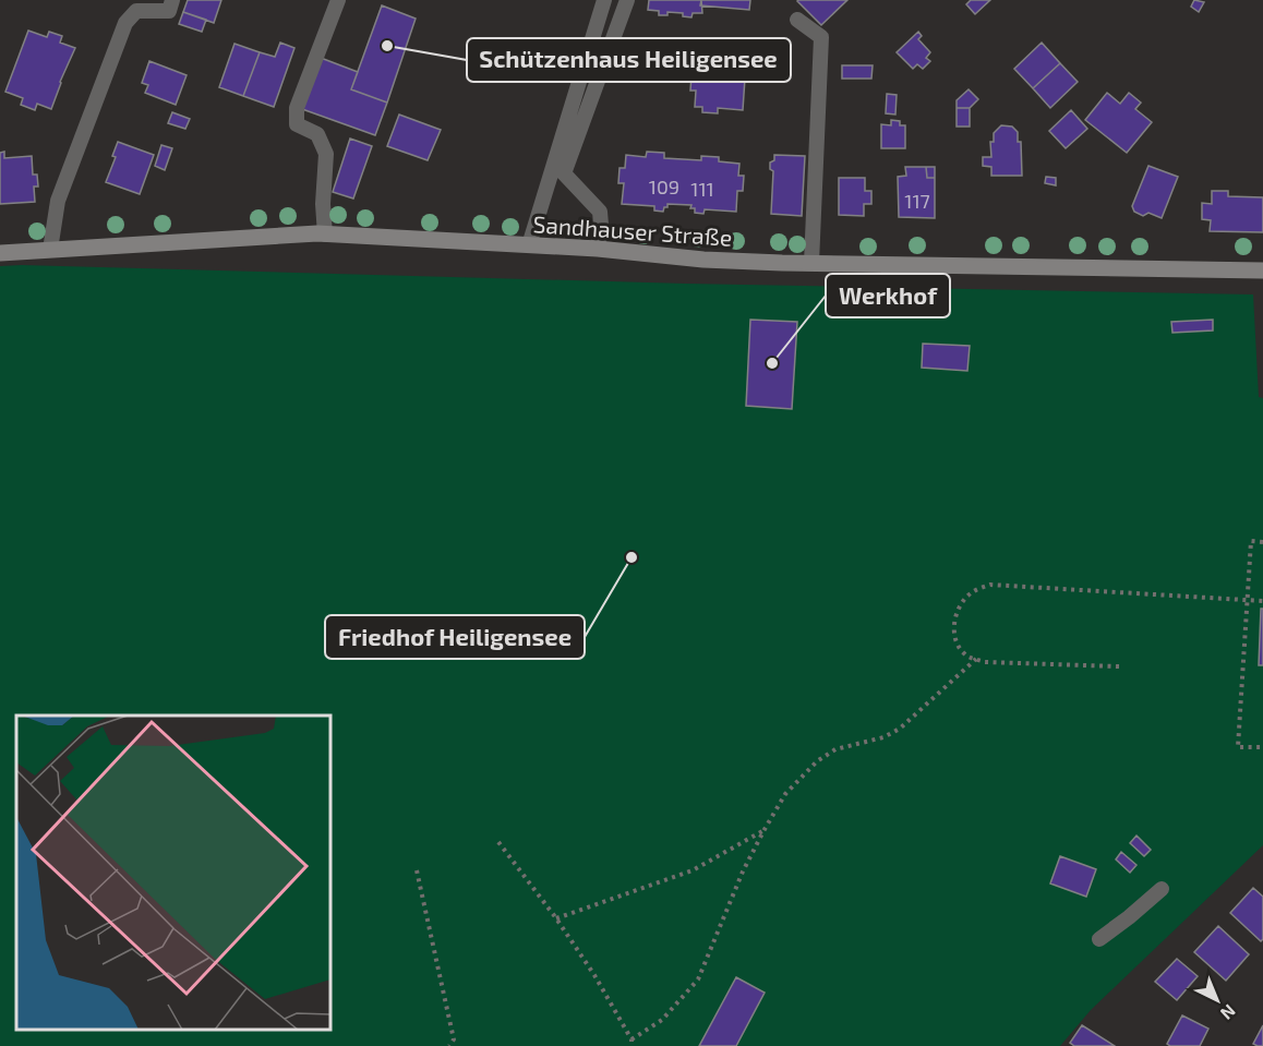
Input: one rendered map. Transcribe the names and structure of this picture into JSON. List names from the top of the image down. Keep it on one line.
{"streets":{"main road":["Sandhauser Straße"]},"places":["Schützenhaus Heiligensee","Werkhof","Friedhof Heiligensee"],"house_numbers":["109","111","117"],"north":"bottom right"}
